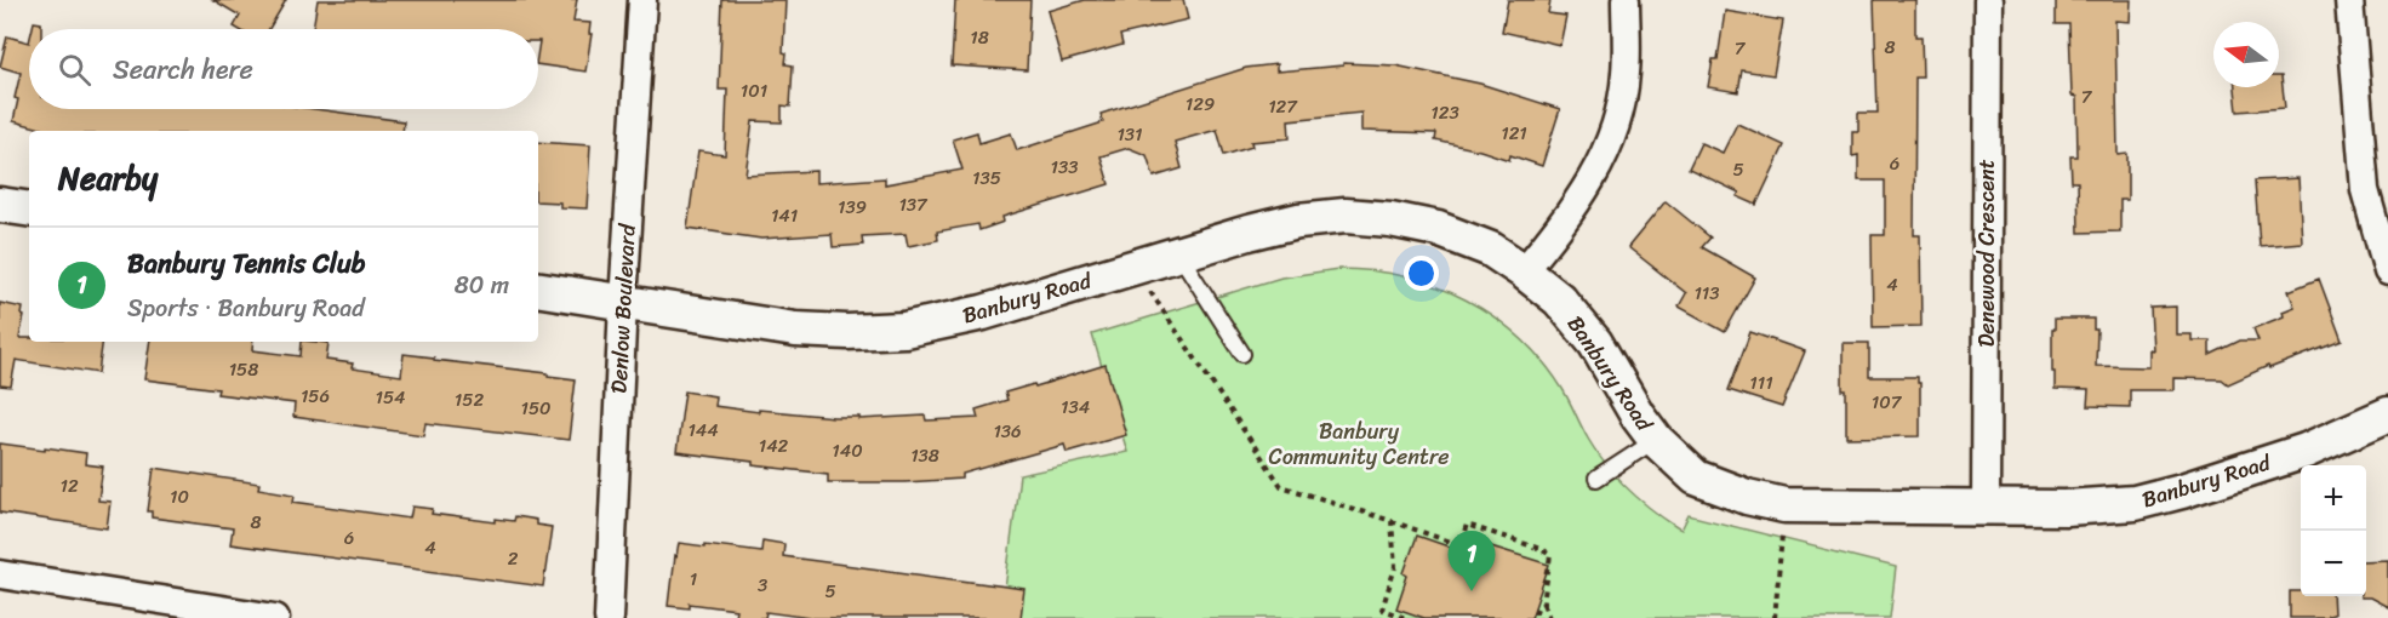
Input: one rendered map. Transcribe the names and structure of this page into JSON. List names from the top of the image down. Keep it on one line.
{"streets":{"street":["Denewood Crescent","Banbury Road","Denlow Boulevard"]},"crossings":[["Denewood Crescent","Banbury Road"],["Banbury Road","Denlow Boulevard"]],"parks":["Banbury Community Centre"],"house_numbers":["18","8","7","101","7","129","127","123","121","131","6","133","5","135","137","139","141","4","113","158","111","156","154","152","107","134","150","144","136","142","140","138","12","10","8","6","4","2","1","3","5"],"north":"left","page":{"search":"Search here","heading":"Nearby","list":[{"mark":"1","name":"Banbury Tennis Club","note":"Sports · Banbury Road","value":"80 m"}],"map_buttons":["+","−"],"pins":"1"}}
